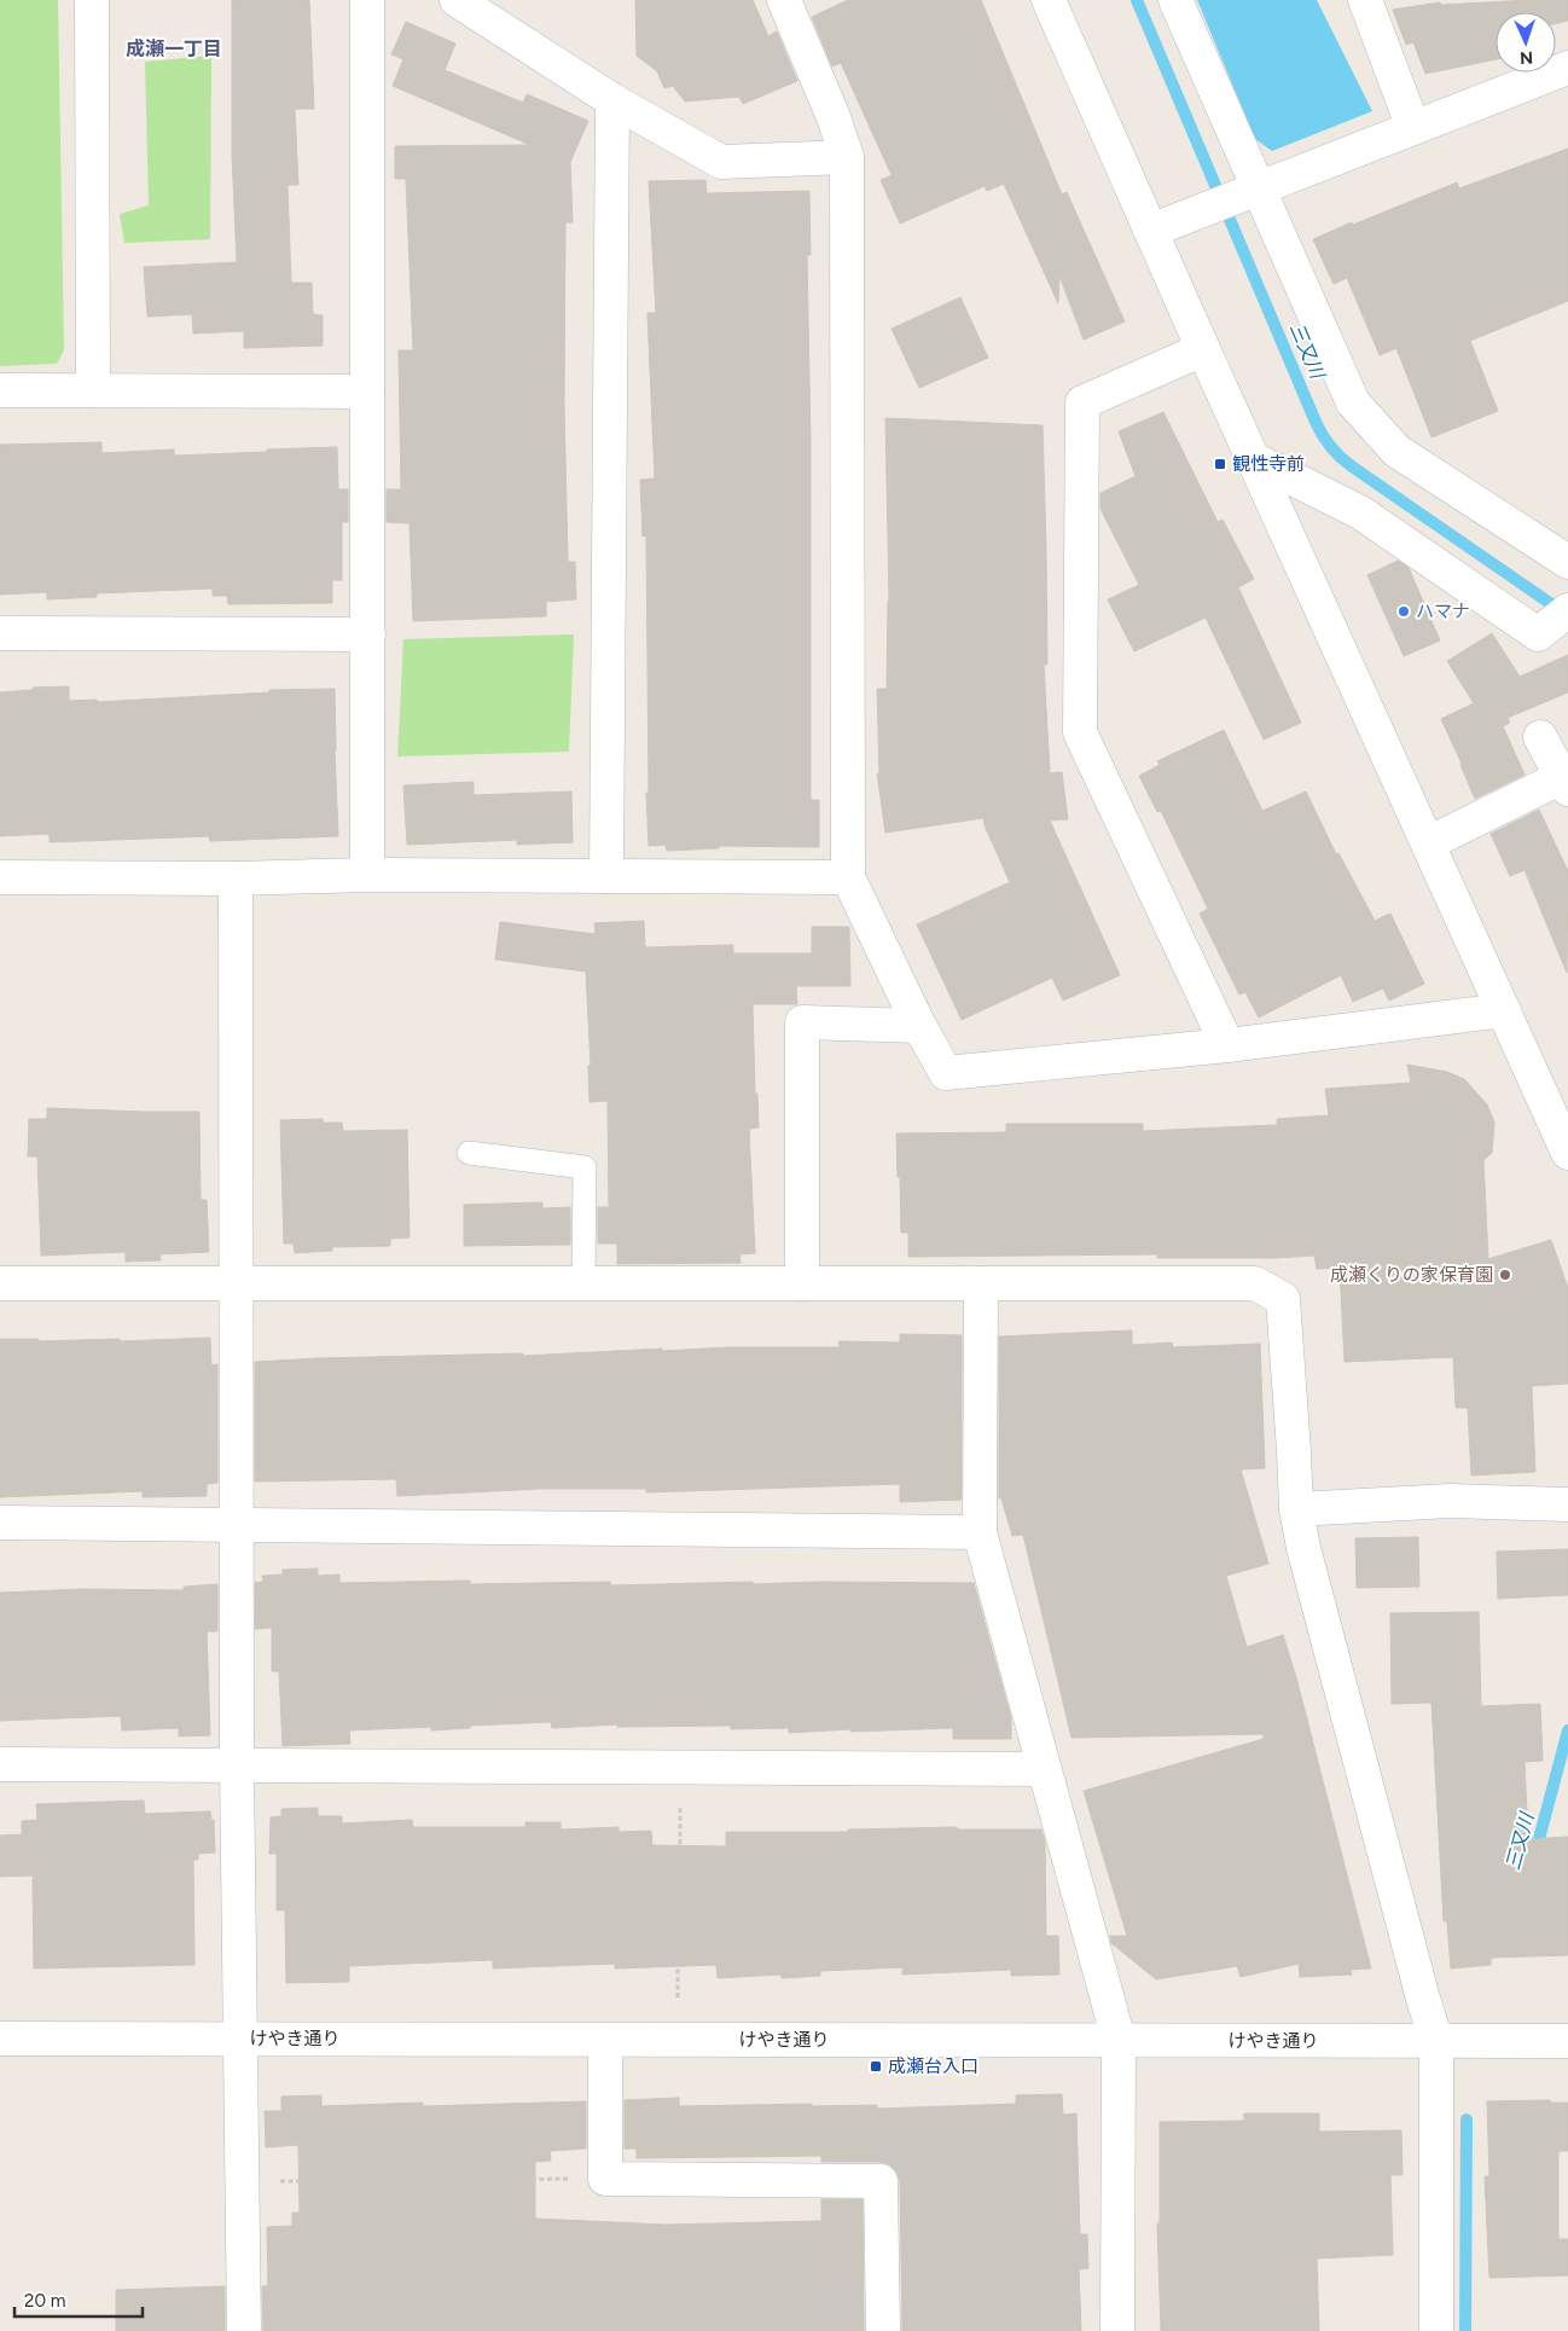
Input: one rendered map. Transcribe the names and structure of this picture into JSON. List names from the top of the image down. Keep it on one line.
{"streets":{"street":["けやき通り"]},"districts":["成瀬一丁目"],"water":["三又川"],"places":{"transit":["観性寺前","成瀬台入口"],"other":["ハマナ","成瀬くりの家保育園"]},"scale_bar":"20 m","north":"bottom"}
